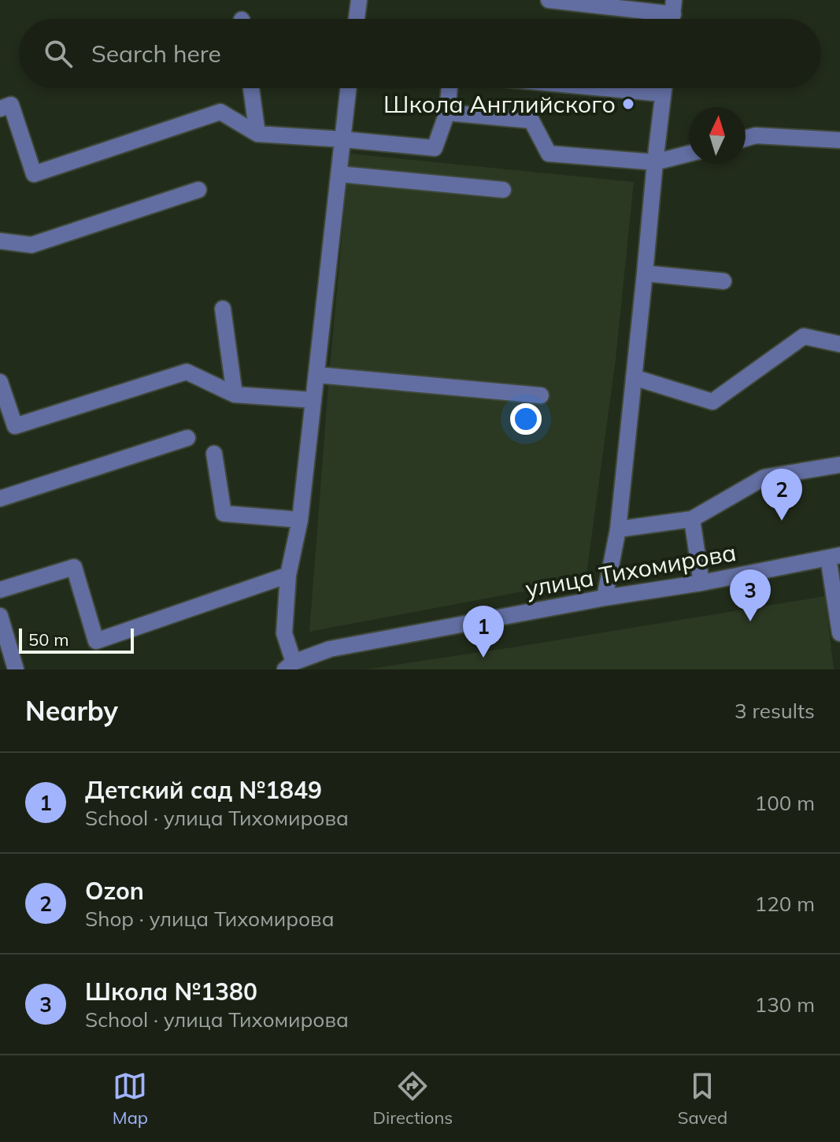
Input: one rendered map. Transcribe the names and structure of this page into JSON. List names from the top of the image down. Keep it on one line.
{"streets":{"street":["улица Тихомирова"]},"places":["Школа Английского"],"scale_bar":"50 m","north":"top","page":{"search":"Search here","pins":["2","3","1"],"scale":"50 m","heading":["Nearby","3 results"],"list":[{"mark":"1","name":"Детский сад №1849","note":"School · улица Тихомирова","value":"100 m"},{"mark":"2","name":"Ozon","note":"Shop · улица Тихомирова","value":"120 m"},{"mark":"3","name":"Школа №1380","note":"School · улица Тихомирова","value":"130 m"}],"nav":["Map","Directions","Saved"]}}
